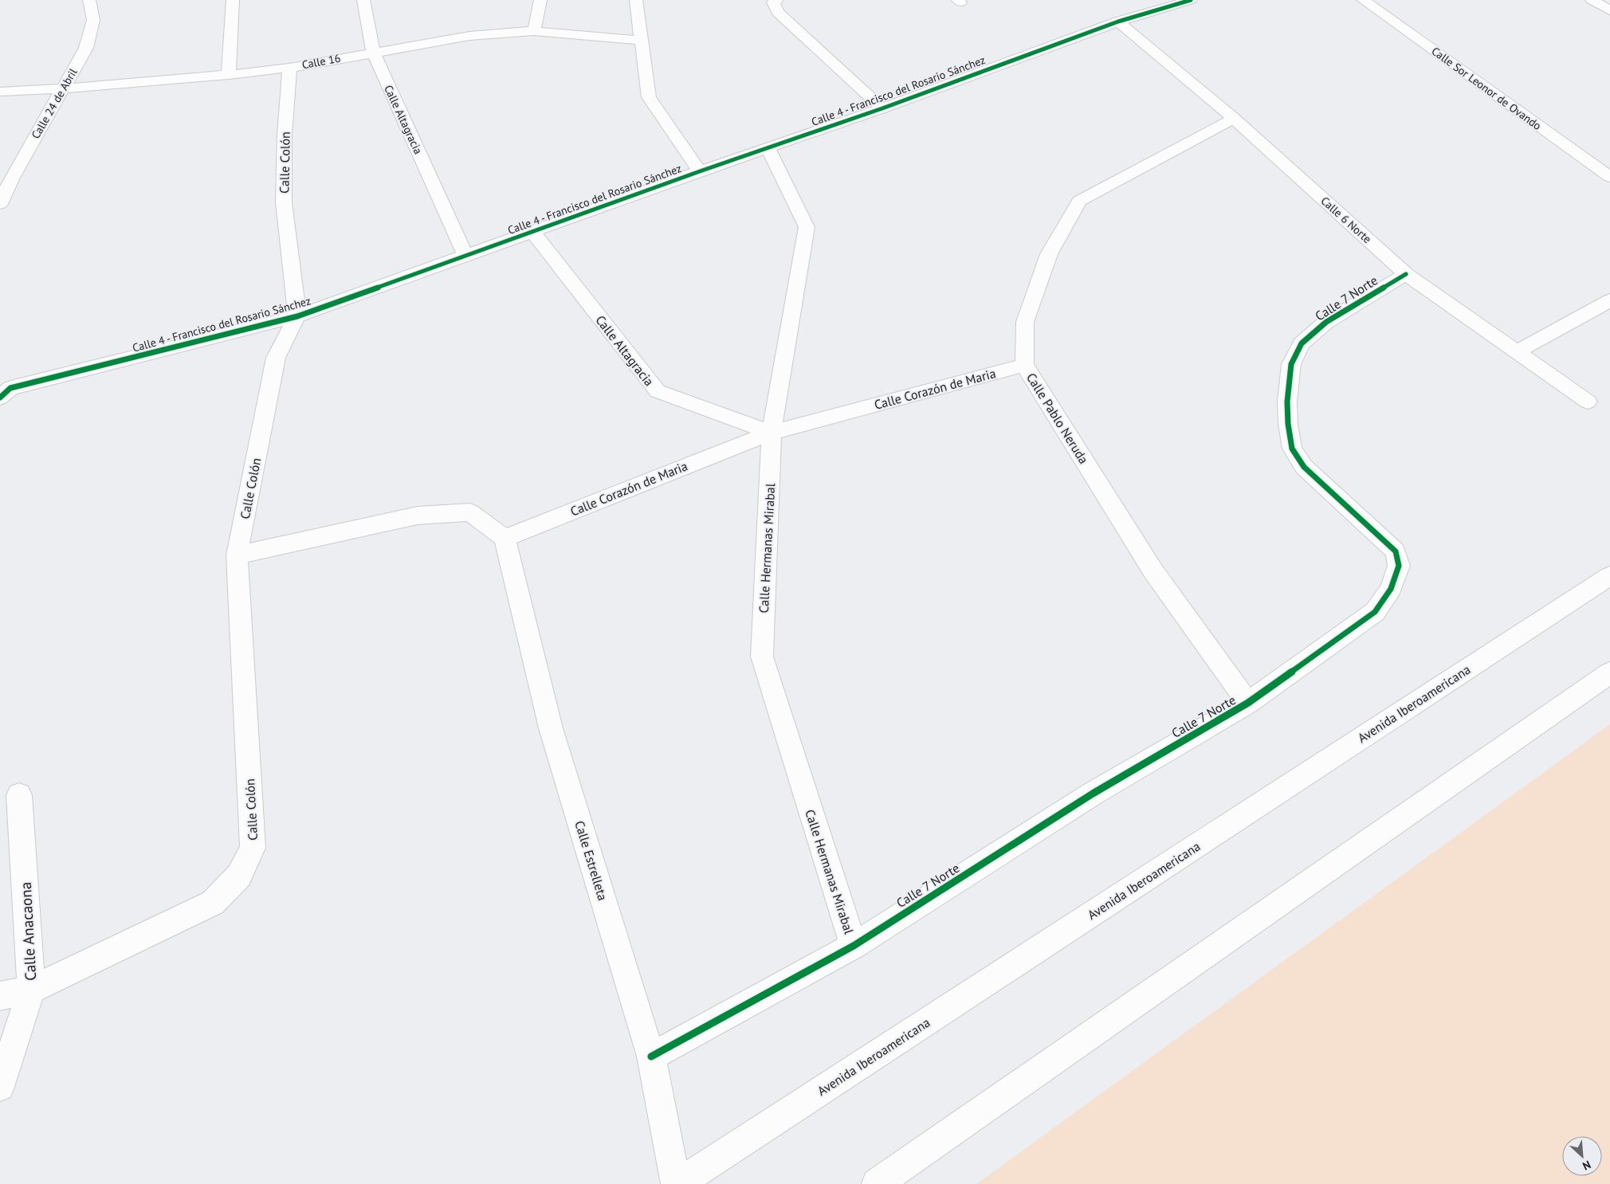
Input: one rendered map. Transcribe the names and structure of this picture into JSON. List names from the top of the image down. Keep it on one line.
{"streets":{"street":["Calle 16","Calle Sor Leonor de Ovando","Calle 4 - Francisco del Rosario Sánchez","Calle 24 de Abril","Calle Altagracia","Calle Colón","Calle 6 Norte","Calle 7 Norte","Calle Corazón de Maria","Calle Pablo Neruda","Calle Hermanas Mirabal","Avenida Iberoamericana","Calle Estrelleta","Calle Anacaona"]},"crossings":[["Calle 16","Calle 24 de Abril"],["Calle 16","Calle Altagracia"],["Calle 16","Calle Colón"],["Calle 4 - Francisco del Rosario Sánchez","Calle Altagracia"],["Calle 4 - Francisco del Rosario Sánchez","Calle Colón"],["Calle 4 - Francisco del Rosario Sánchez","Calle 6 Norte"],["Calle 4 - Francisco del Rosario Sánchez","Calle Hermanas Mirabal"],["Calle Altagracia","Calle Corazón de Maria"],["Calle Altagracia","Calle Hermanas Mirabal"],["Calle Colón","Calle Anacaona"],["Calle 6 Norte","Calle 7 Norte"],["Calle 6 Norte","Calle Pablo Neruda"],["Calle 7 Norte","Calle Pablo Neruda"],["Calle 7 Norte","Calle Hermanas Mirabal"],["Calle 7 Norte","Calle Estrelleta"],["Calle Corazón de Maria","Calle Pablo Neruda"],["Calle Corazón de Maria","Calle Hermanas Mirabal"],["Calle Corazón de Maria","Calle Estrelleta"],["Avenida Iberoamericana","Calle Estrelleta"]],"north":"bottom right"}
